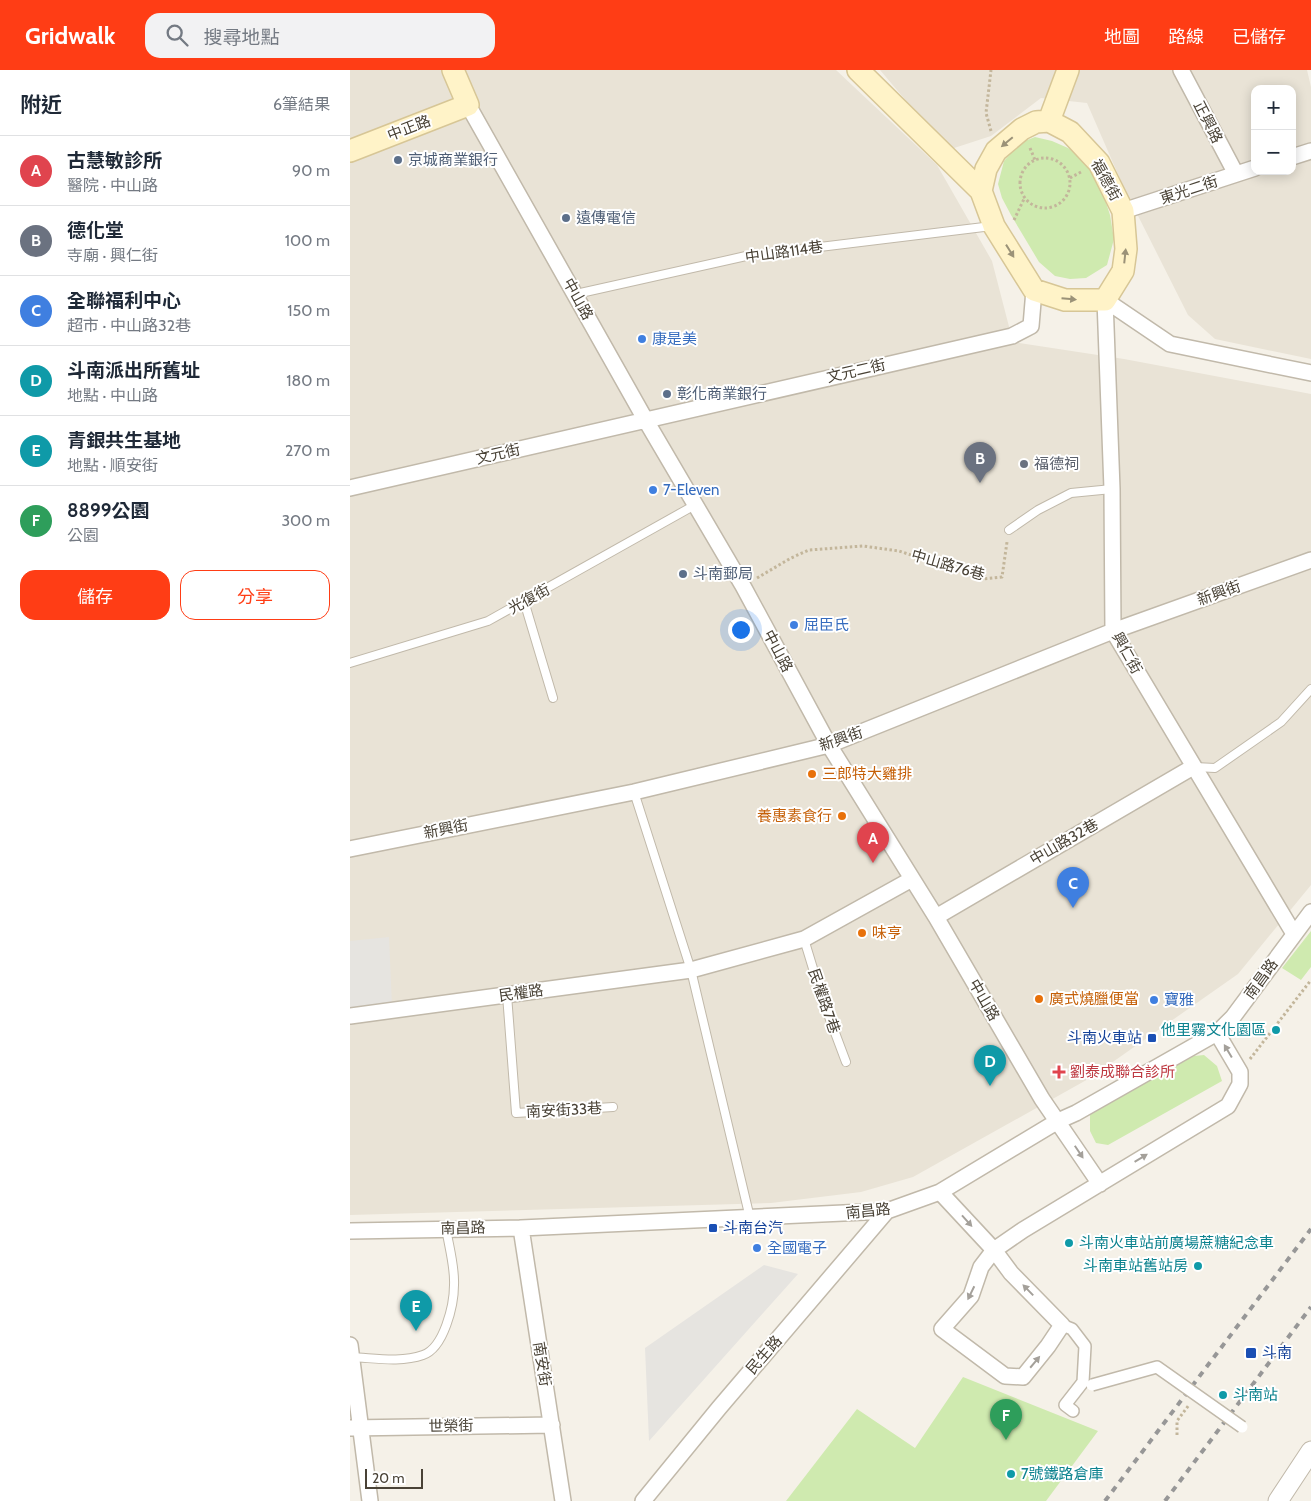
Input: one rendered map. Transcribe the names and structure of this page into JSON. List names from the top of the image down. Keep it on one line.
{"streets":{"main road":["中正路","福德街","中山路"],"street":["正興路","東光二街","文元二街","文元街","新興街","興仁街","中山路32巷","南昌路","民權路","民生路","南安街","世榮街"],"lane":["中山路114巷","光復街","民權路7巷","南安街33巷"],"path":["中山路76巷"]},"crossings":[["正興路","東光二街"],["中正路","中山路"],["福德街","東光二街"],["福德街","興仁街"],["中山路114巷","中山路"],["中山路","文元二街"],["中山路","文元街"],["中山路","中山路76巷"],["中山路","新興街"],["中山路","光復街"],["中山路","中山路32巷"],["中山路","南昌路"],["中山路","民權路"],["文元二街","文元街"],["新興街","興仁街"],["興仁街","中山路32巷"],["興仁街","南昌路"],["南昌路","民生路"],["南昌路","南安街"],["民權路","民權路7巷"],["民權路","南安街33巷"],["南安街","世榮街"]],"one_way":["福德街"],"places":{"other":["京城商業銀行","遠傳電信","康是美","彰化商業銀行","福德祠","7-Eleven","斗南郵局","屈臣氏","三郎特大雞排","養惠素食行","味亨","廣式燒臘便當","寶雅","他里霧文化園區","斗南火車站前廣場蔗糖紀念車","全國電子","斗南車站舊站房","斗南站","7號鐵路倉庫"],"transit":["斗南火車站","斗南台汽","斗南"],"health":["劉泰成聯合診所"]},"scale_bar":"20 m","page":{"header":"Gridwalk","search":"搜尋地點","nav":["地圖","路線","已儲存"],"heading":["附近","6筆結果"],"map_buttons":["+","−"],"list":[{"mark":"A","name":"古慧敏診所","note":"醫院 · 中山路","value":"90 m"},{"mark":"B","name":"德化堂","note":"寺廟 · 興仁街","value":"100 m"},{"mark":"C","name":"全聯福利中心","note":"超市 · 中山路32巷","value":"150 m"},{"mark":"D","name":"斗南派出所舊址","note":"地點 · 中山路","value":"180 m"},{"mark":"E","name":"青銀共生基地","note":"地點 · 順安街","value":"270 m"},{"mark":"F","name":"8899公園","note":"公園","value":"300 m"}],"pins":["B","A","C","D","E","F"],"buttons":["儲存","分享"],"scale":"20 m"}}
